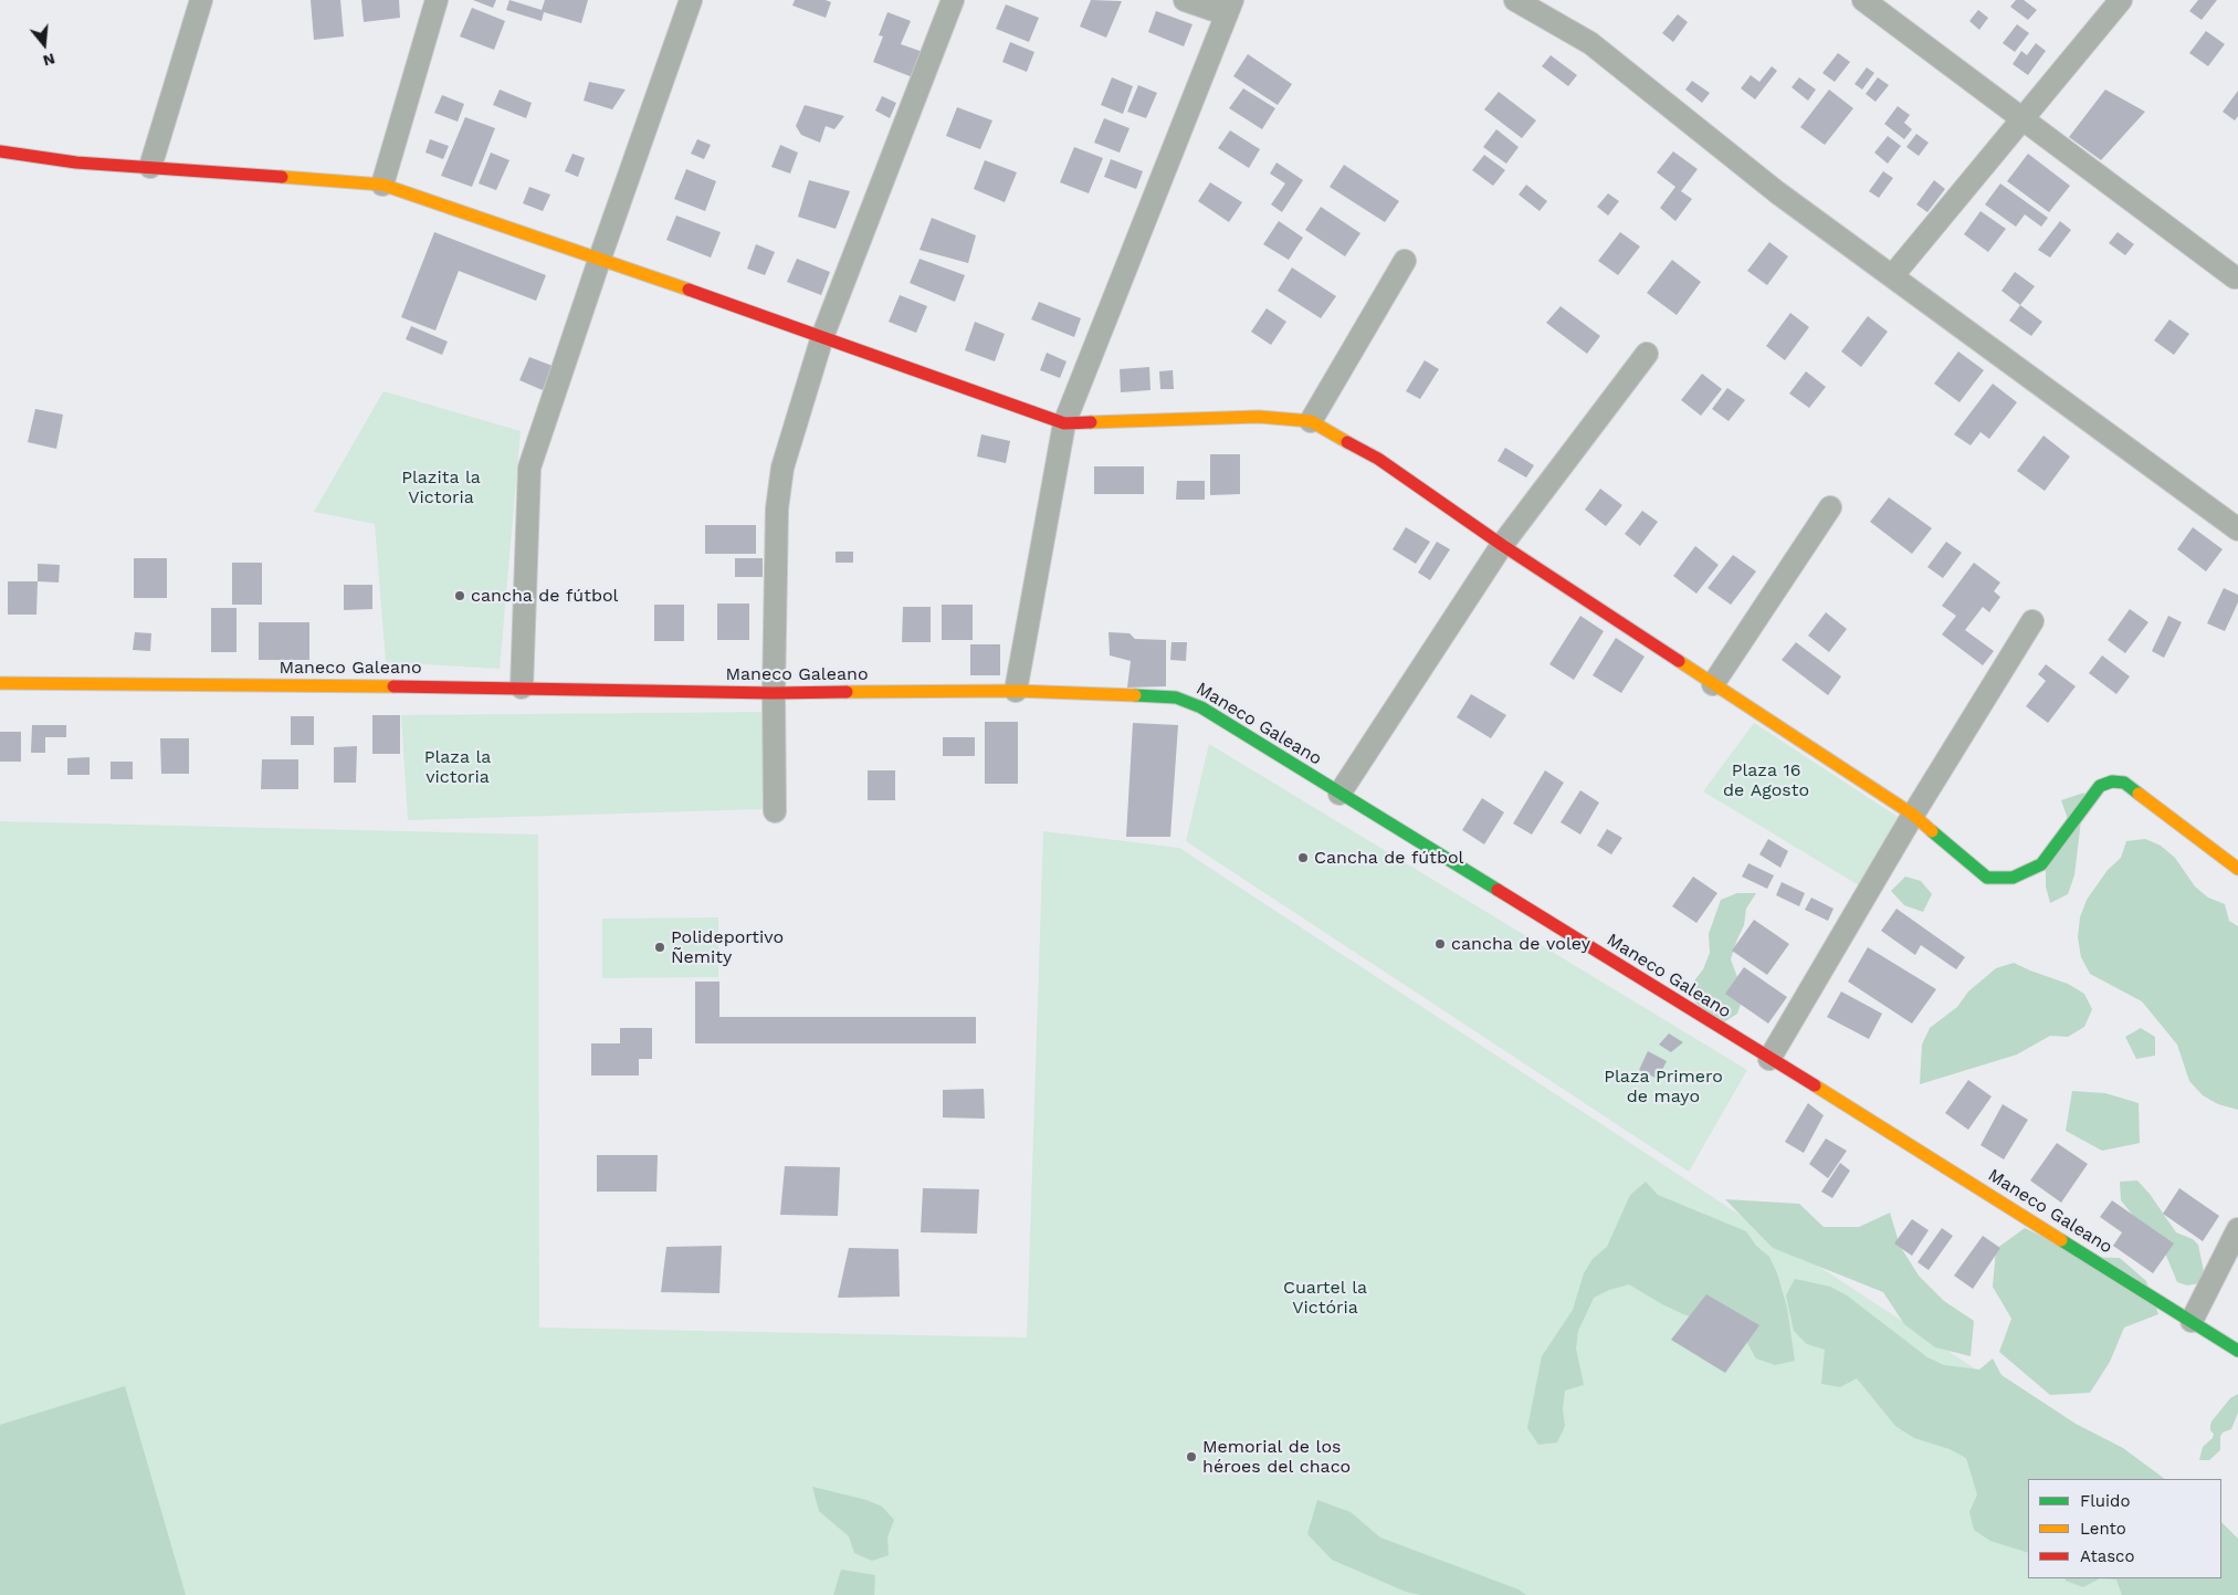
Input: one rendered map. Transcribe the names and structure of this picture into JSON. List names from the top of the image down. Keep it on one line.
{"streets":{"street":["Maneco Galeano"]},"parks":["Plazita la Victoria","Plaza la victoria","Plaza 16 de Agosto","Plaza Primero de mayo","Cuartel la Victória"],"places":["cancha de fútbol","Cancha de fútbol","cancha de voley","Polideportivo Ñemity","Memorial de los héroes del chaco"],"legend":["Fluido","Lento","Atasco"],"north":"bottom"}
